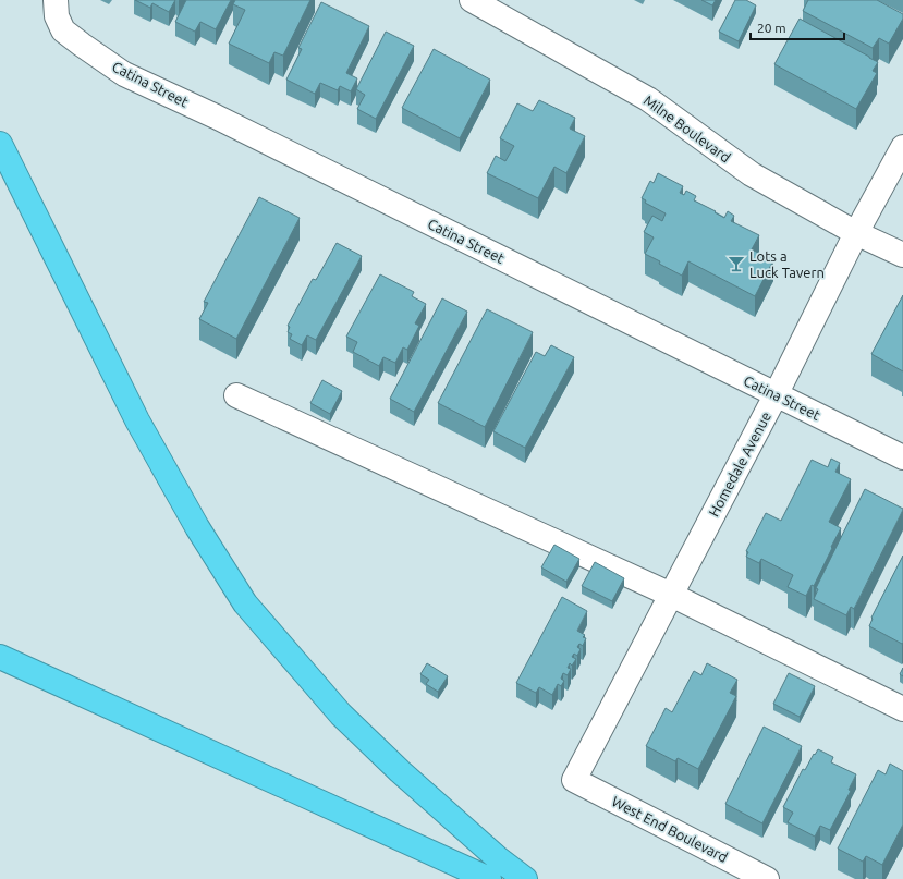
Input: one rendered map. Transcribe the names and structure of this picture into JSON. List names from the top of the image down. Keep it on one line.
{"streets":{"street":["Catina Street","Milne Boulevard","Homedale Avenue","West End Boulevard"]},"crossings":[["Catina Street","Homedale Avenue"],["Milne Boulevard","Homedale Avenue"],["Homedale Avenue","West End Boulevard"]],"places":{"bar":["Lots a Luck Tavern"]},"scale_bar":"20 m"}
